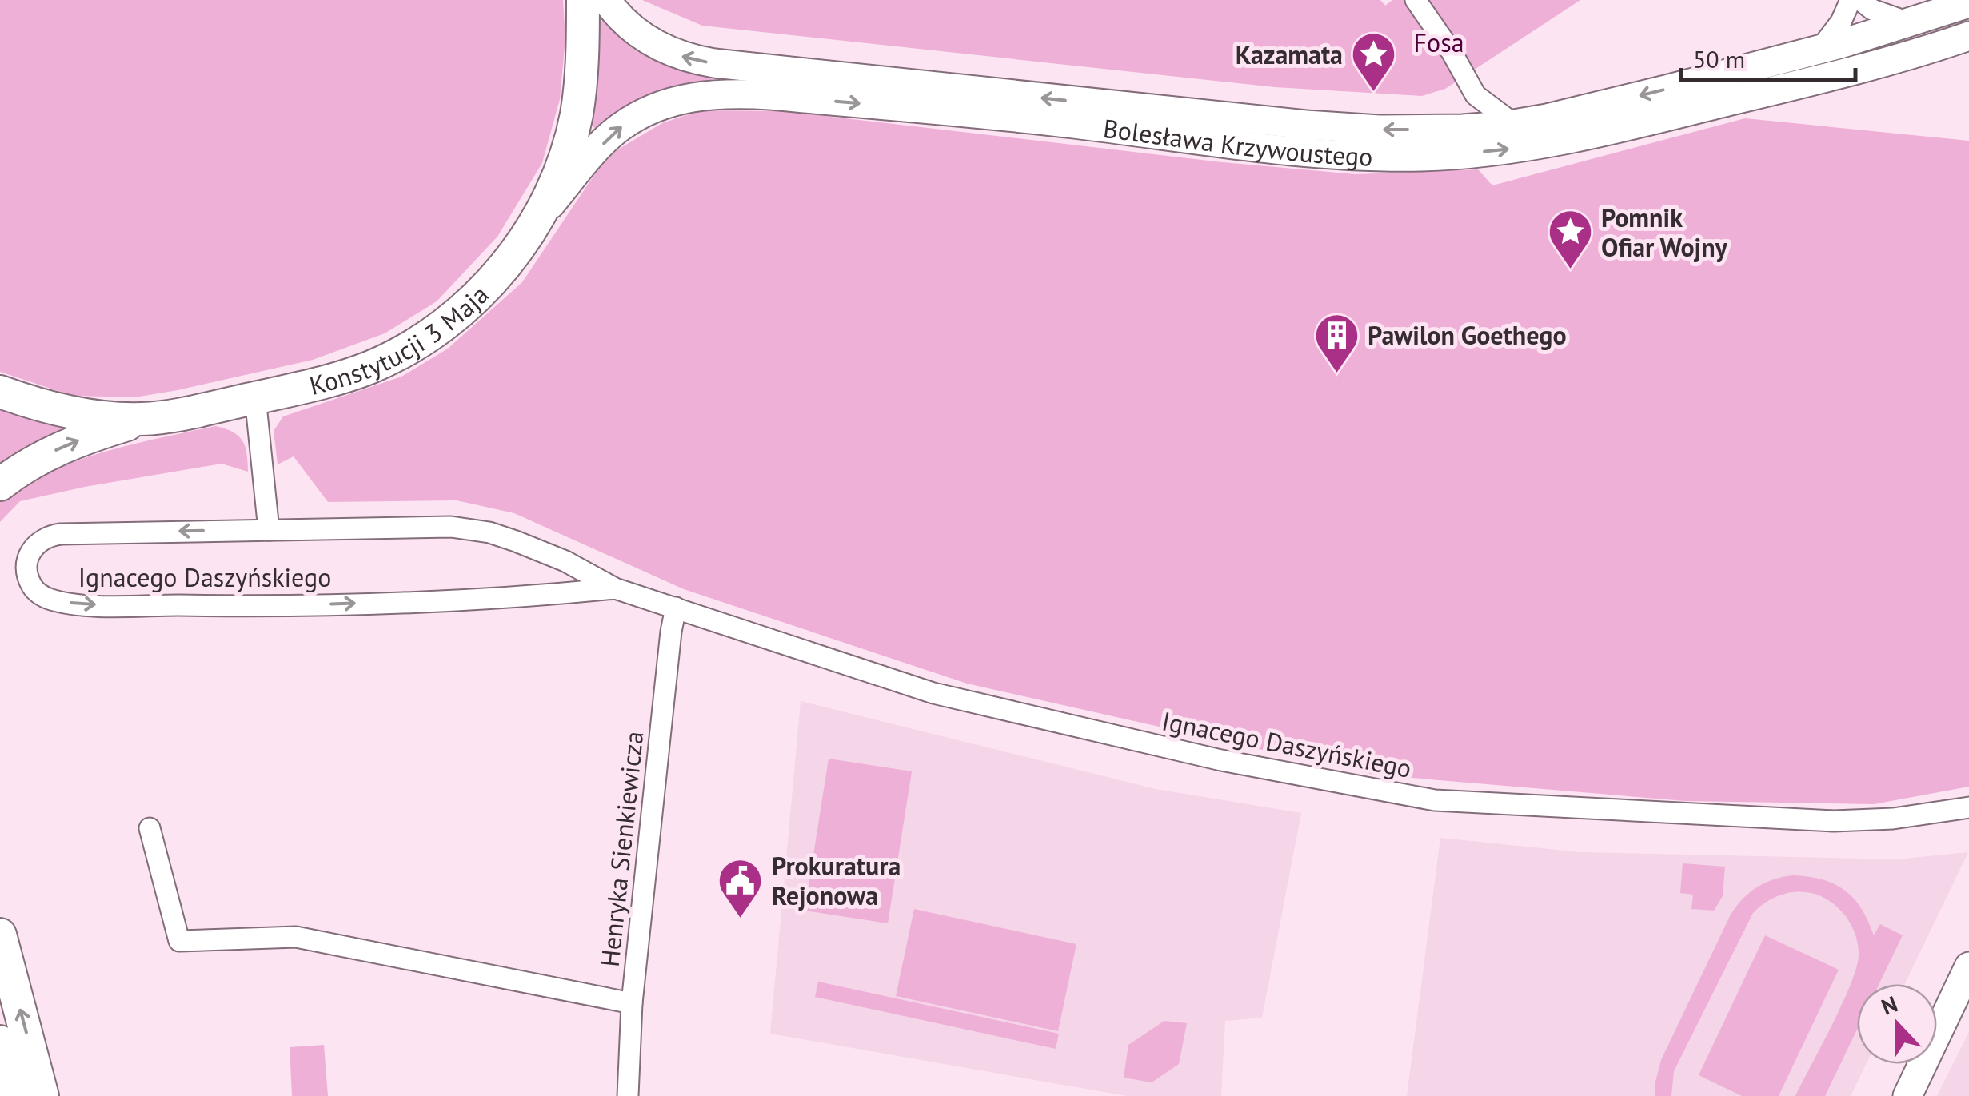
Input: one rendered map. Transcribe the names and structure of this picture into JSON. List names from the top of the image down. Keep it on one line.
{"streets":{"main road":["Bolesława Krzywoustego","Konstytucji 3 Maja"],"street":["Ignacego Daszyńskiego","Henryka Sienkiewicza"]},"crossings":[["Bolesława Krzywoustego","Konstytucji 3 Maja"],["Konstytucji 3 Maja","Ignacego Daszyńskiego"],["Ignacego Daszyńskiego","Henryka Sienkiewicza"]],"parks":["Fosa"],"places":{"place":["Kazamata","Pomnik Ofiar Wojny"],"building":["Pawilon Goethego"],"public building":["Prokuratura Rejonowa"]},"scale_bar":"50 m","north":"top"}
